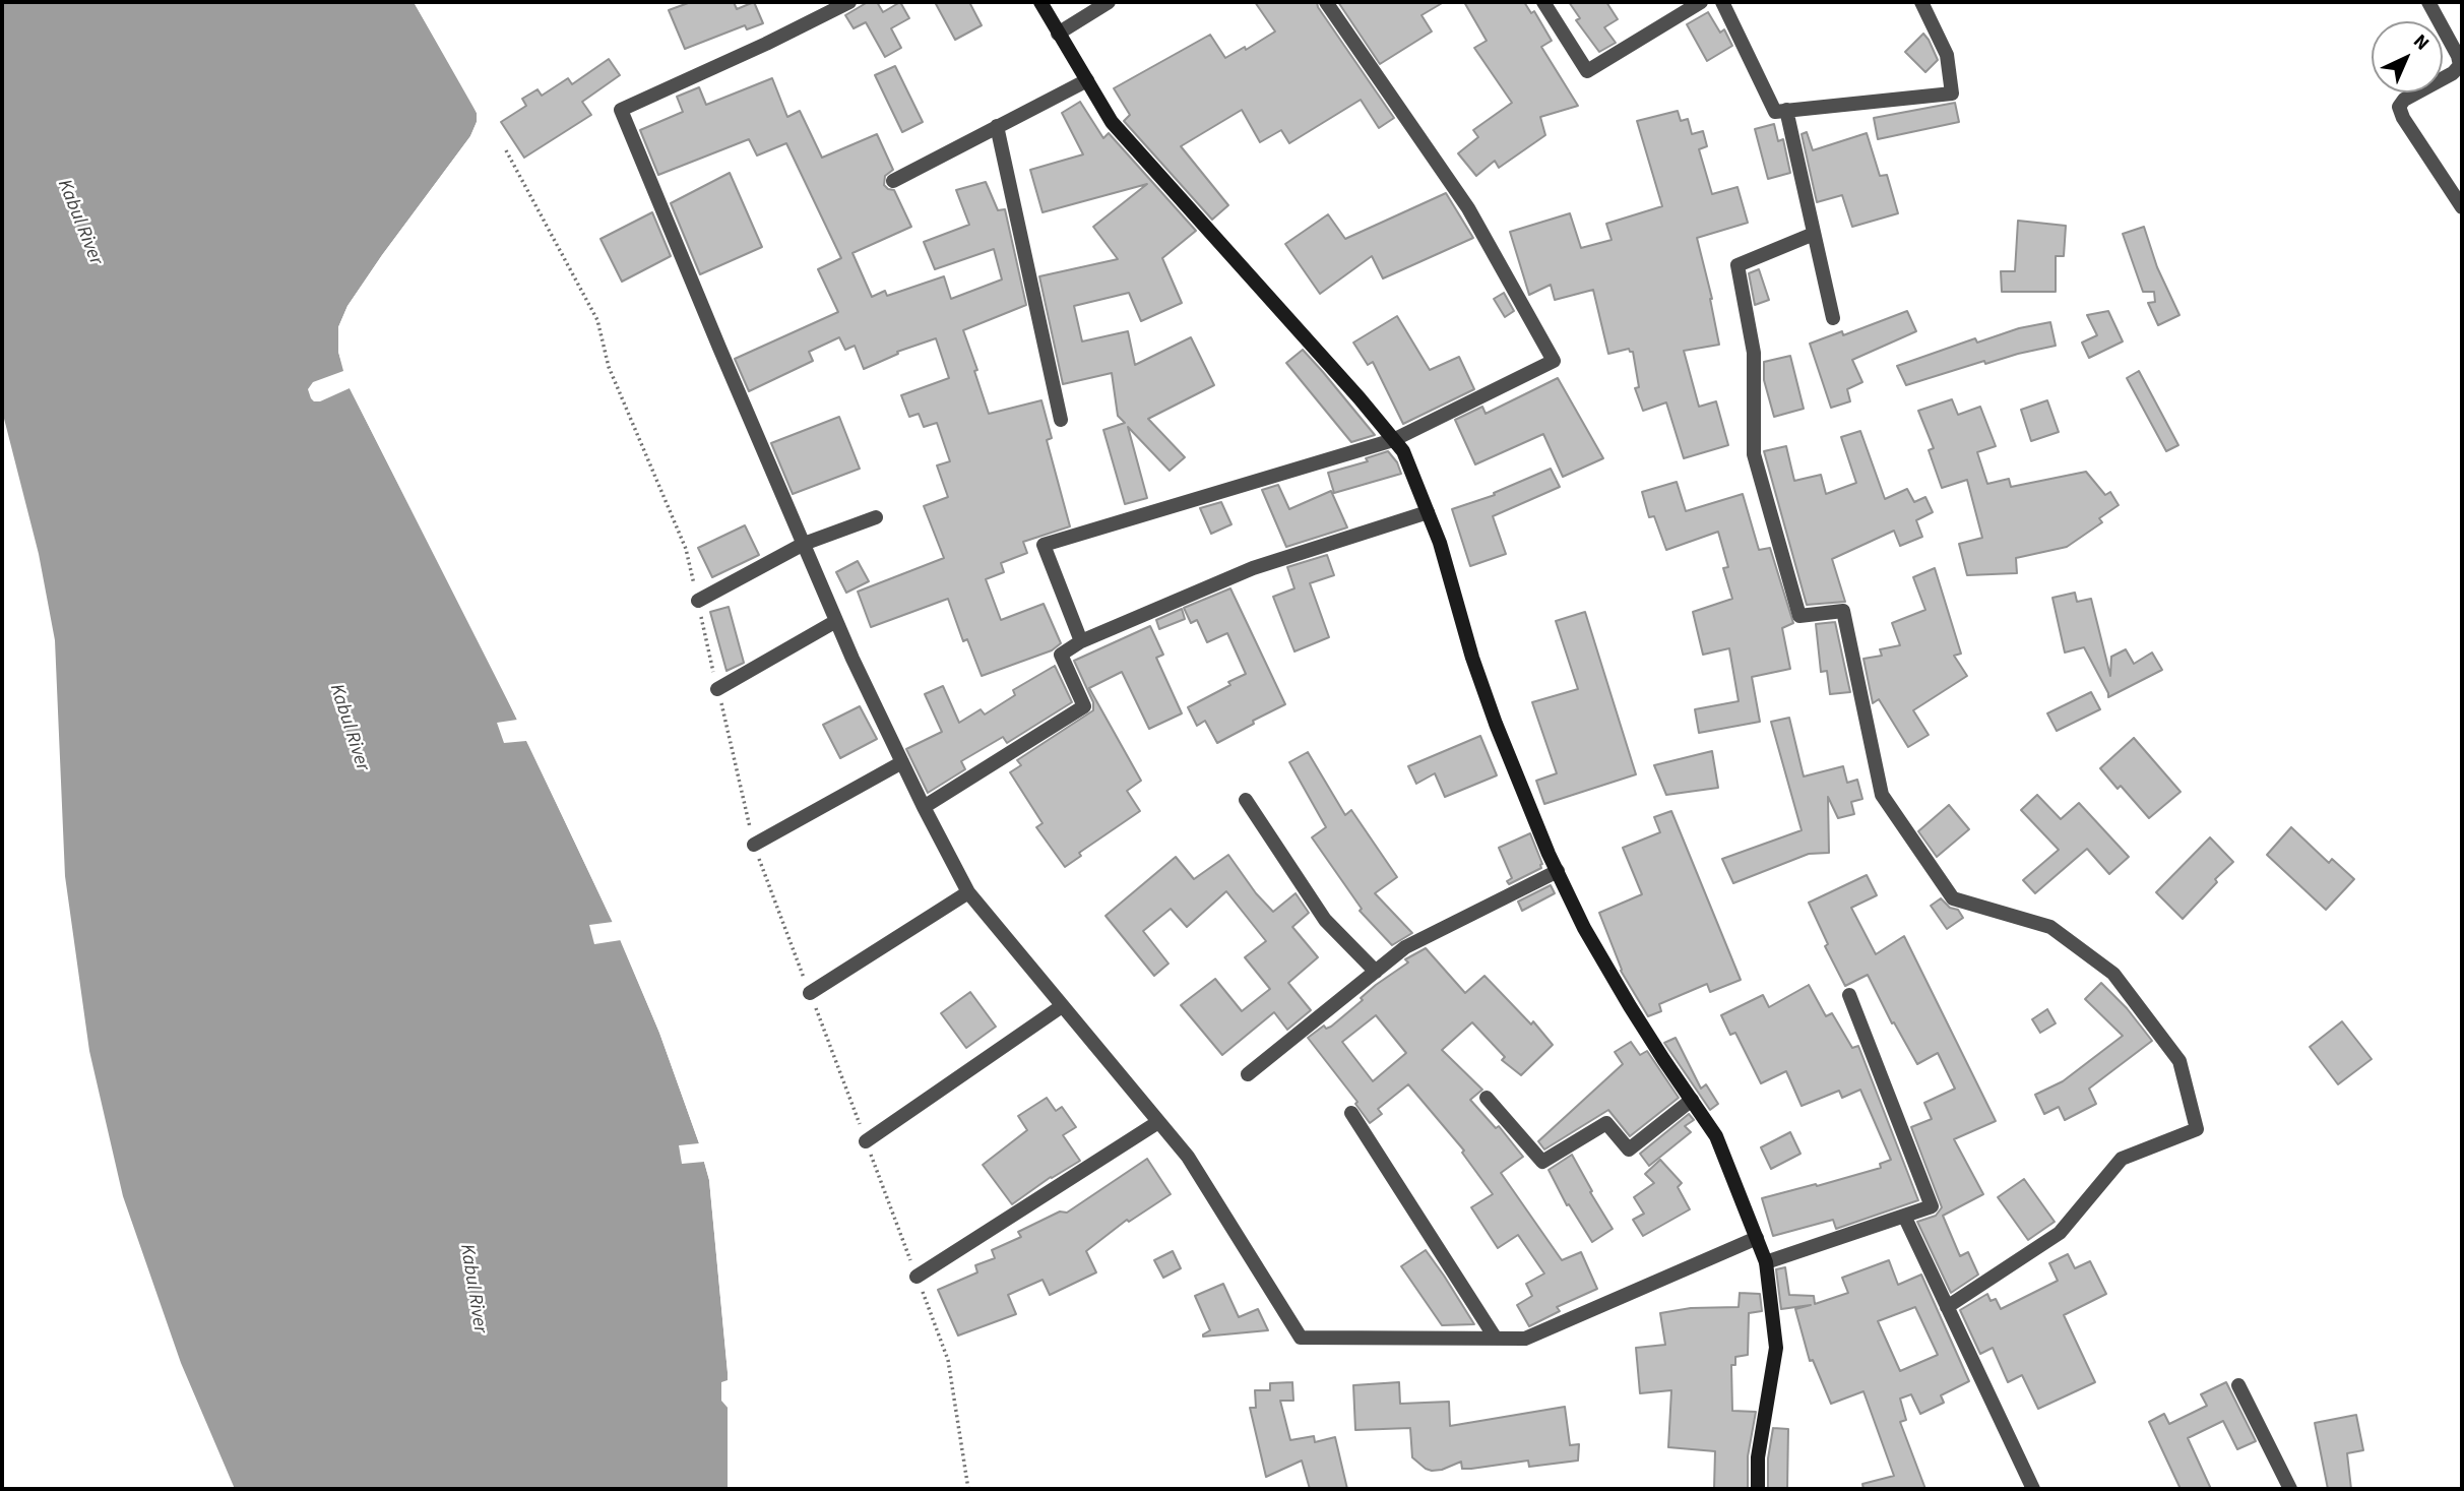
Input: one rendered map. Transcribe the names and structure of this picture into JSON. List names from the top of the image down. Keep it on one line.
{"water":["Kabul River"],"north":"top right"}
